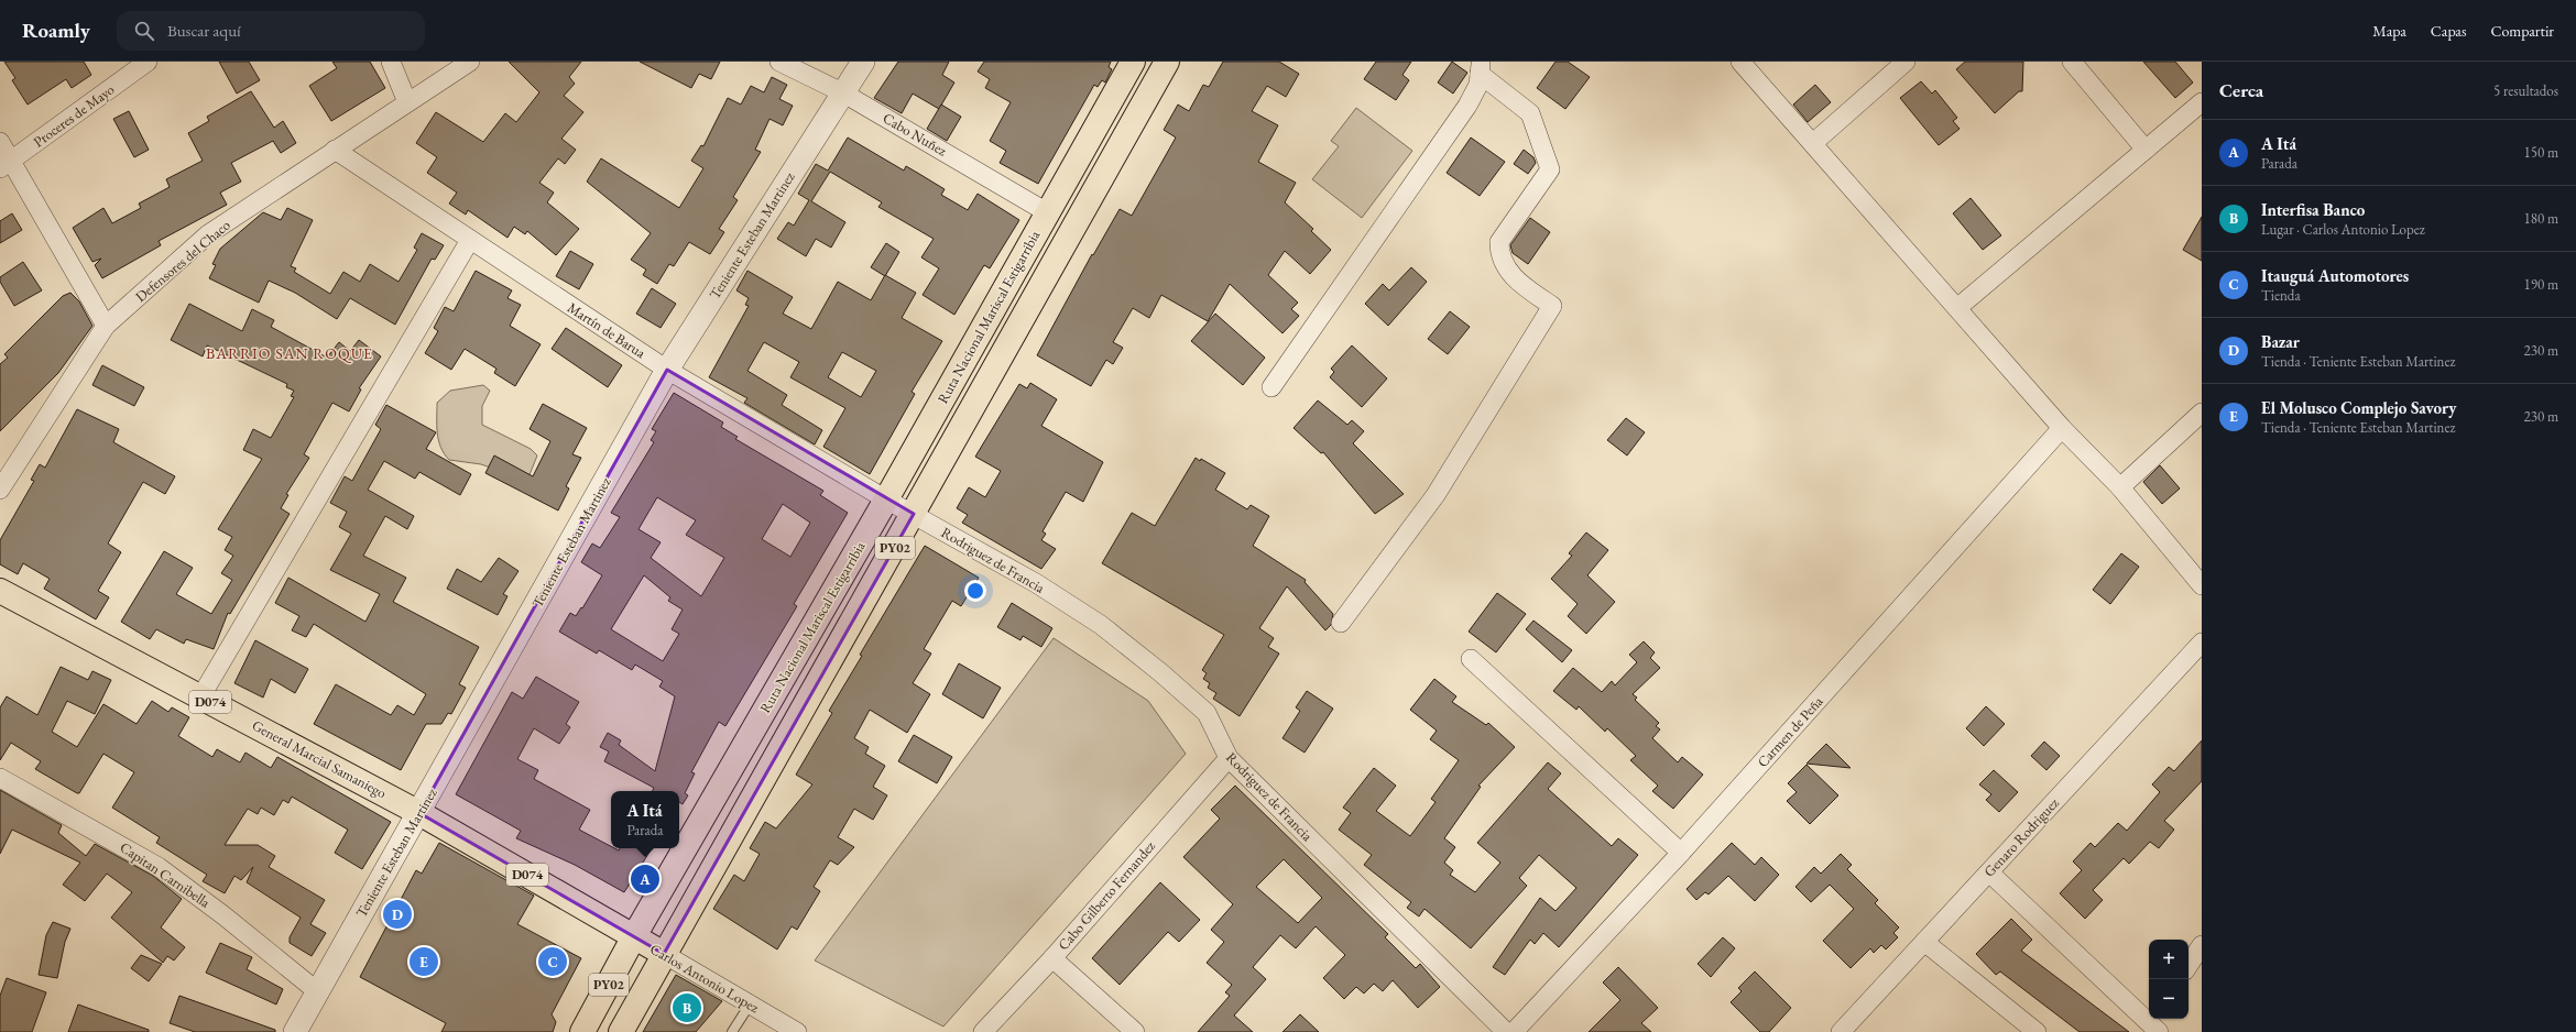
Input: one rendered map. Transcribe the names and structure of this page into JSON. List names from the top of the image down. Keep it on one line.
{"streets":{"main road":["Ruta Nacional Mariscal Estigarribia","PY02","D074","General Marcial Samaniego","Carlos Antonio Lopez"],"street":["Proceres de Mayo","Cabo Nuñez","Teniente Esteban Martinez","Defensores del Chaco","Martín de Barua","Rodriguez de Francia","Carmen de Peña","Genaro Rodriguez","Capitan Carnibella","Cabo Gilberto Fernandez"]},"crossings":[["Cabo Nuñez","Teniente Esteban Martinez"],["Cabo Nuñez","Ruta Nacional Mariscal Estigarribia"],["Teniente Esteban Martinez","Martín de Barua"],["Teniente Esteban Martinez","General Marcial Samaniego"],["Teniente Esteban Martinez","Capitan Carnibella"],["Defensores del Chaco","Martín de Barua"],["Ruta Nacional Mariscal Estigarribia","Martín de Barua"],["Ruta Nacional Mariscal Estigarribia","Rodriguez de Francia"],["Ruta Nacional Mariscal Estigarribia","General Marcial Samaniego"],["Ruta Nacional Mariscal Estigarribia","Carlos Antonio Lopez"],["Martín de Barua","Rodriguez de Francia"],["PY02","Rodriguez de Francia"],["PY02","Carlos Antonio Lopez"],["Rodriguez de Francia","Cabo Gilberto Fernandez"],["General Marcial Samaniego","Carlos Antonio Lopez"]],"districts":["BARRIO SAN ROQUE"],"page":{"header":"Roamly","search":"Buscar aquí","nav":["Mapa","Capas","Compartir"],"heading":["Cerca","5 resultados"],"list":[{"mark":"A","name":"A Itá","note":"Parada","value":"150 m"},{"mark":"B","name":"Interfisa Banco","note":"Lugar · Carlos Antonio Lopez","value":"180 m"},{"mark":"C","name":"Itauguá Automotores","note":"Tienda","value":"190 m"},{"mark":"D","name":"Bazar","note":"Tienda · Teniente Esteban Martinez","value":"230 m"},{"mark":"E","name":"El Molusco Complejo Savory","note":"Tienda · Teniente Esteban Martinez","value":"230 m"}],"popup":["A Itá","Parada"],"pins":["A","D","C","E","B"],"map_buttons":["+","−"]}}
